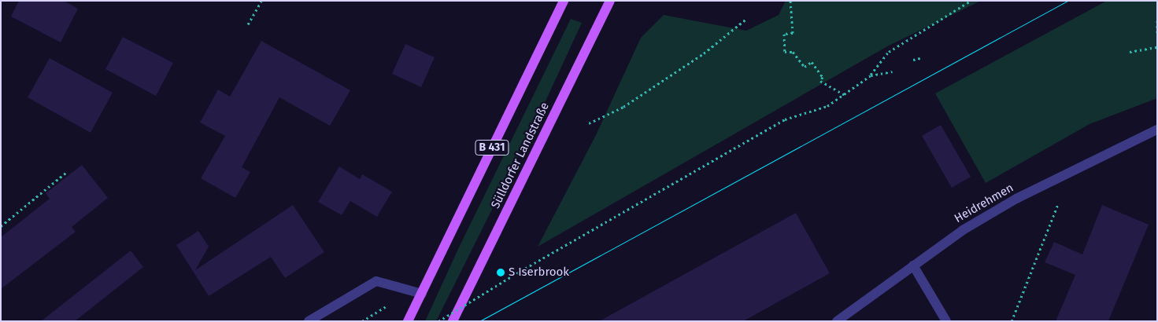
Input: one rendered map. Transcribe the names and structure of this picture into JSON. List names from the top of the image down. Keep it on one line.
{"streets":{"main road":["B 431","Sülldorfer Landstraße"],"street":["Heidrehmen"]},"places":["S Iserbrook"]}
